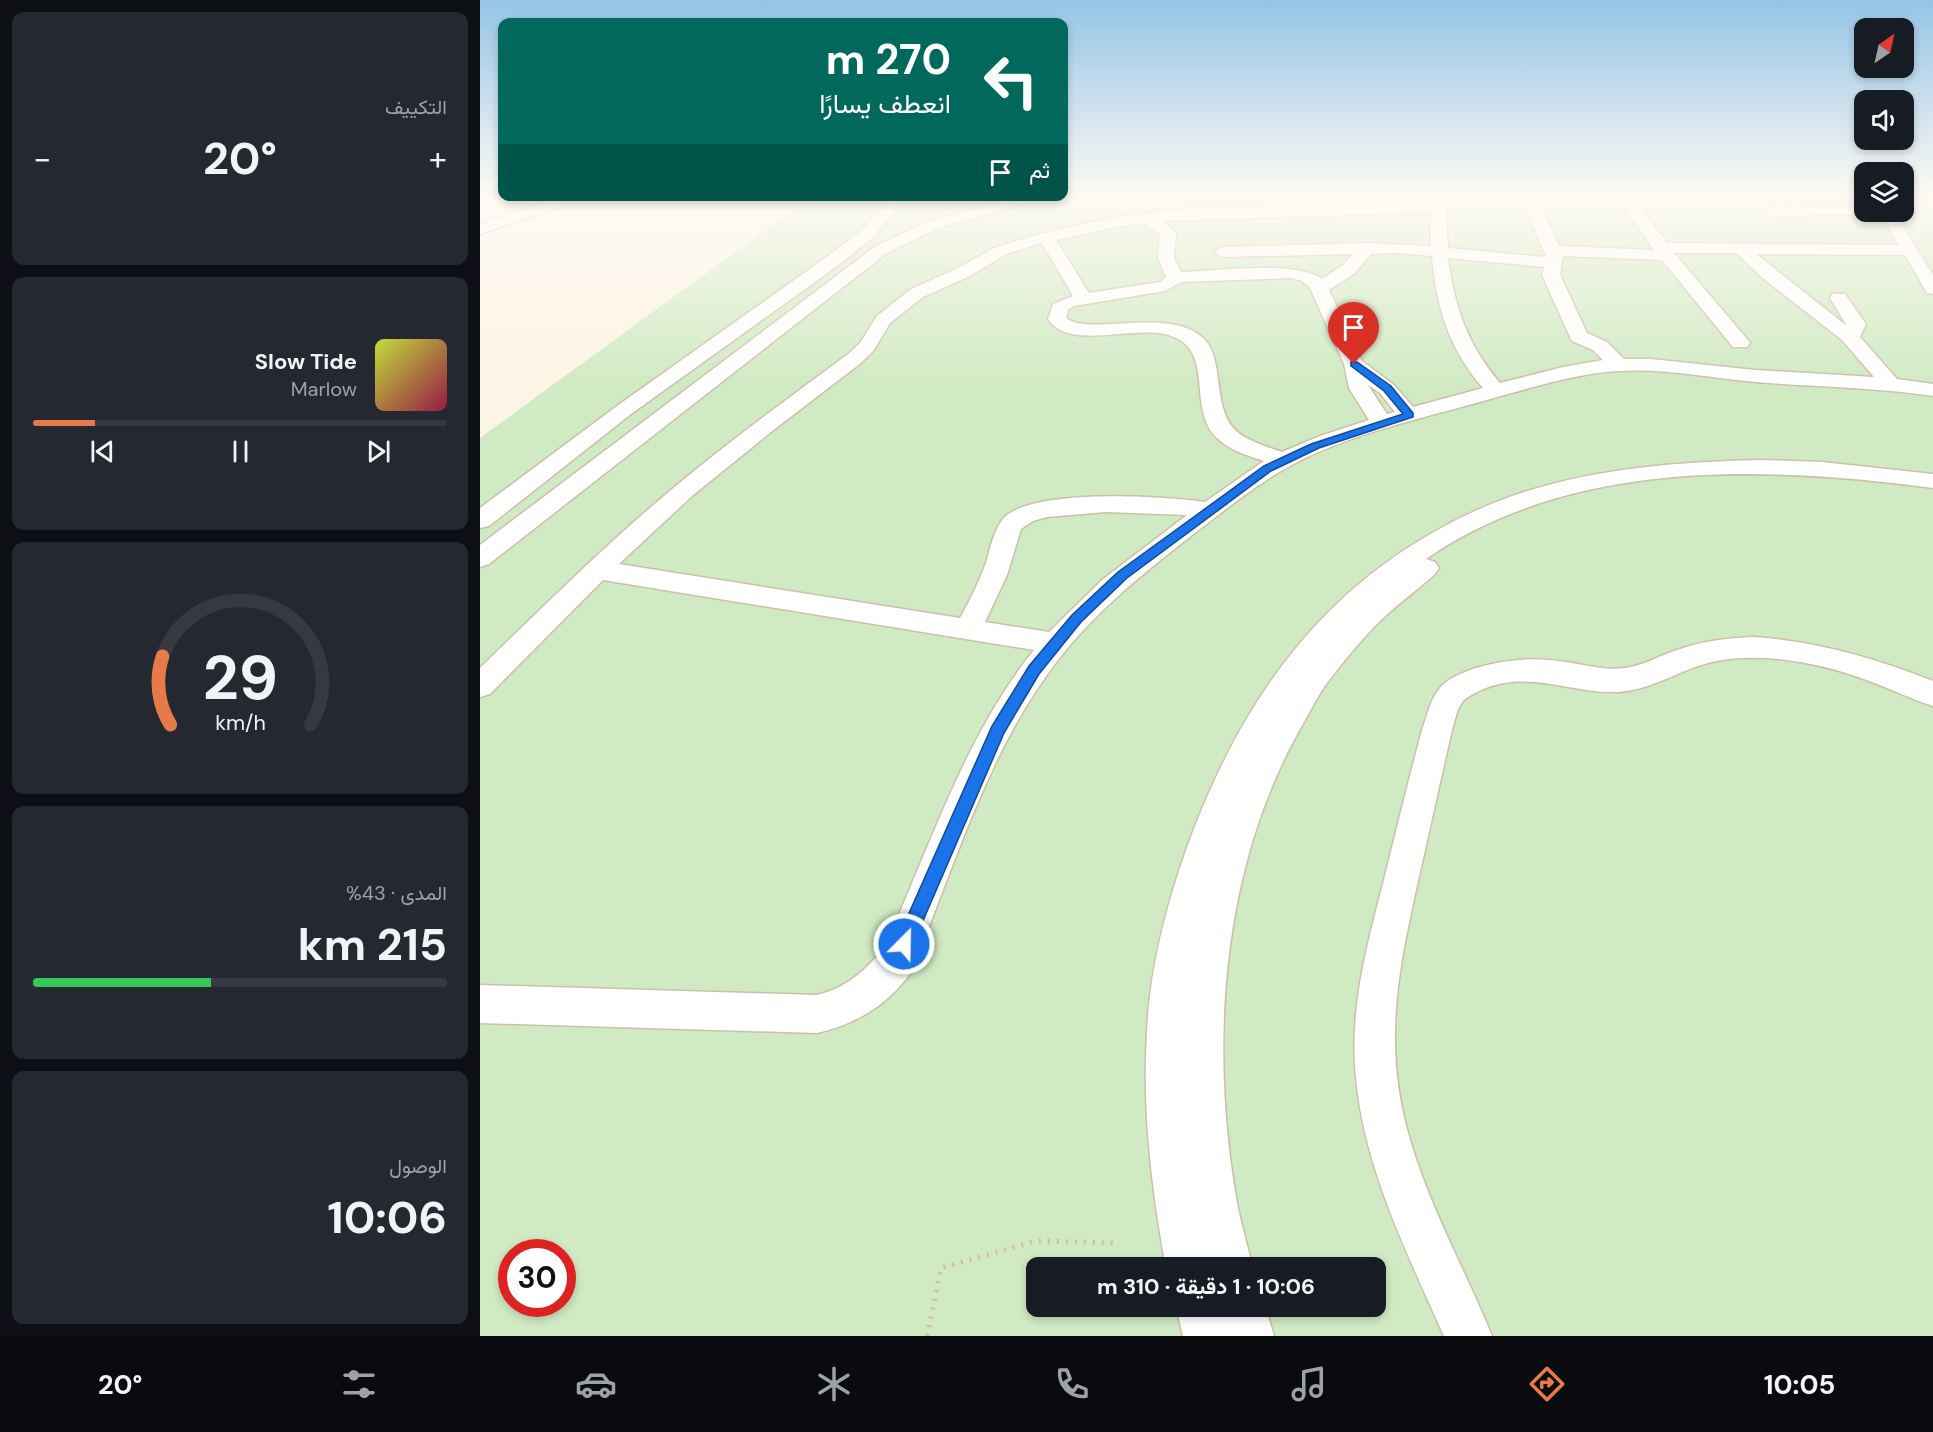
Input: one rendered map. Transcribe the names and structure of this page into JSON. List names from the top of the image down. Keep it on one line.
{"north":"top right","page":{"tile":["التكييف",["المدى · 43%","215 km"],["الوصول","10:06"]],"turn":["270 m","انعطف يسارًا"],"heat":["−","20°","+"],"then":"ثم","song":["Slow Tide","Marlow"],"limit":"30","trip":"10:06 · 1 دقيقة · 310 m","tabs":["10:05","20°"],"gauge":["29","km/h"]}}
